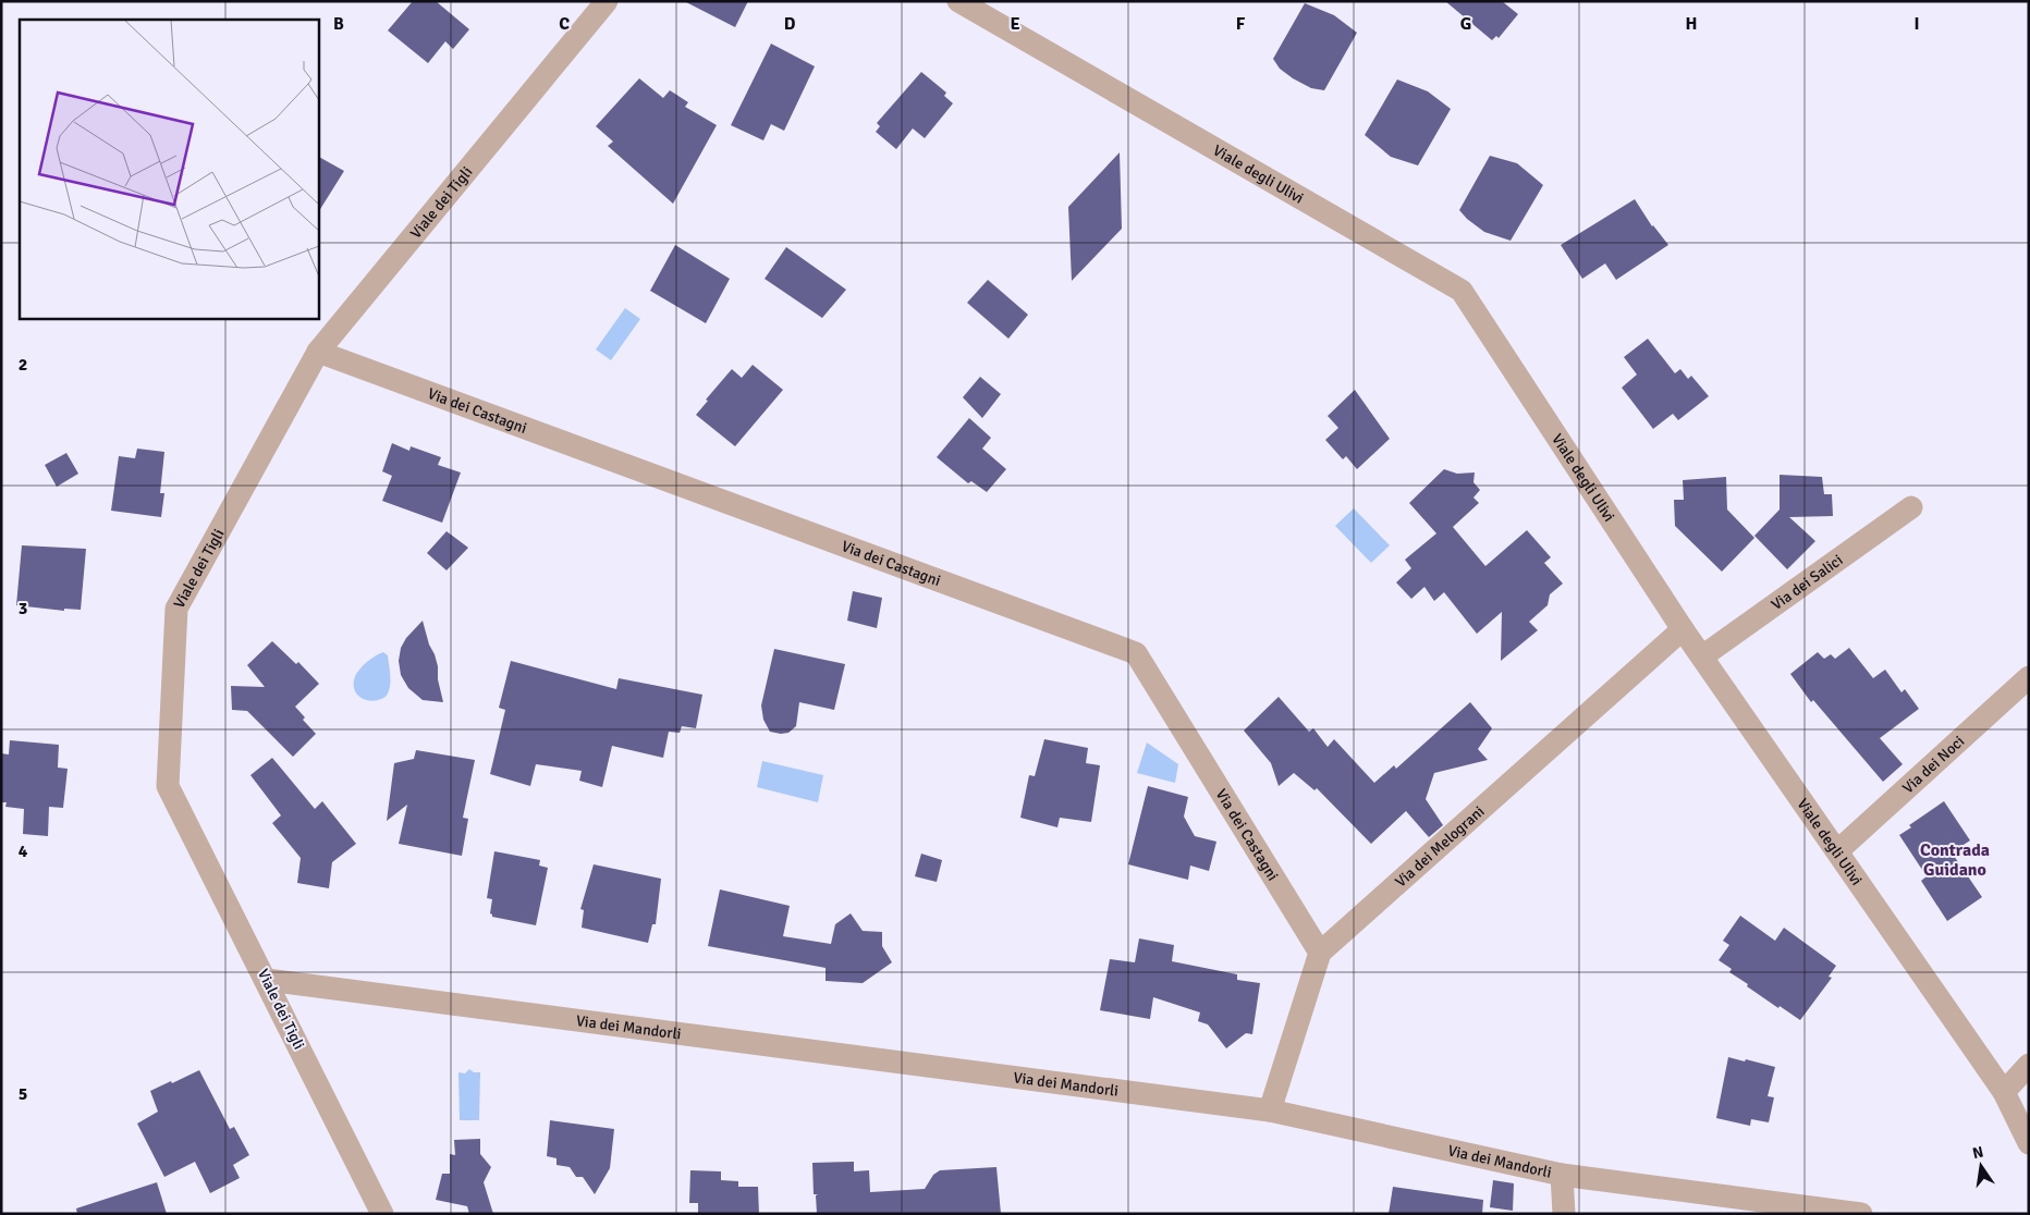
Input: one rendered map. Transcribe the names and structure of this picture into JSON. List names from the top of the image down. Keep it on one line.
{"streets":{"street":["Viale degli Ulivi","Viale dei Tigli","Via dei Castagni","Via dei Salici","Via dei Noci","Via dei Melograni","Via dei Mandorli"]},"crossings":[["Viale degli Ulivi","Via dei Salici"],["Viale degli Ulivi","Via dei Noci"],["Viale degli Ulivi","Via dei Melograni"],["Viale dei Tigli","Via dei Castagni"],["Viale dei Tigli","Via dei Mandorli"],["Via dei Castagni","Via dei Melograni"]],"districts":["Contrada Guidano"],"north":"top","grid":{"columns":["B","C","D","E","F","G","H","I"],"rows":["2","3","4","5"]}}
